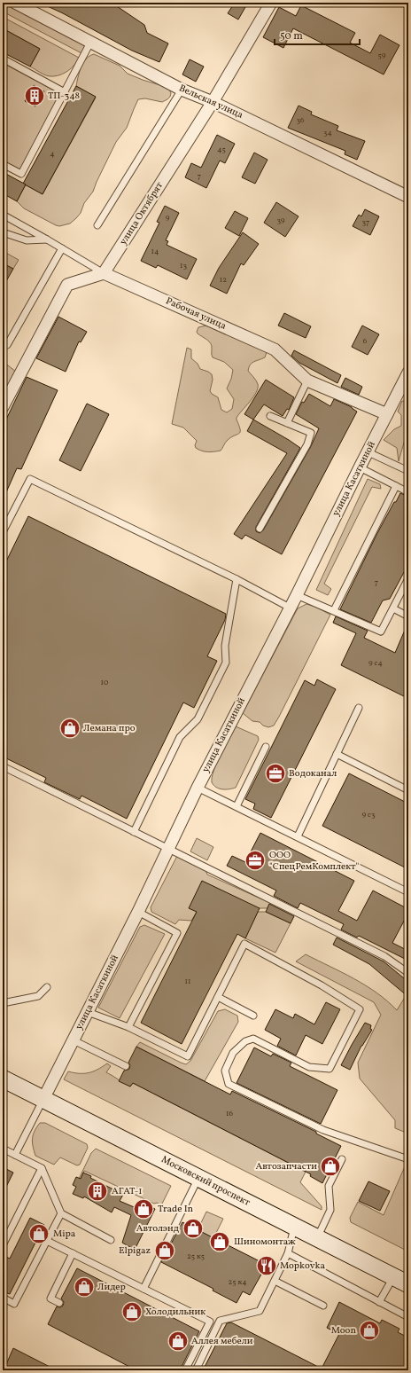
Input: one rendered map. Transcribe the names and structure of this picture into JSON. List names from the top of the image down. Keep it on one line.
{"streets":{"main road":["Московский проспект"],"street":["Вельская улица","улица Октябрят","Рабочая улица","улица Касаткиной"]},"crossings":[["Вельская улица","улица Октябрят"],["улица Октябрят","Рабочая улица"],["Рабочая улица","улица Касаткиной"],["улица Касаткиной","Московский проспект"]],"places":{"building":["ТП-348","АГАТ-1"],"shop":["Лемана про","Автозапчасти","Trade In","Автолэнд","Mipa","Шиномонтаж","Elpigaz","Лидер","Холодильник","Moon","Аллея мебели"],"office":["Водоканал","ООО \"СпецРемКомплект\""],"restaurant":["Mopkovka"]},"house_numbers":["59","36","34","45","4","7","9","39","37","14","13","12","6","7","9 с4","10","9 с3","11","16","25 к5","25 к4"],"scale_bar":"50 m"}
